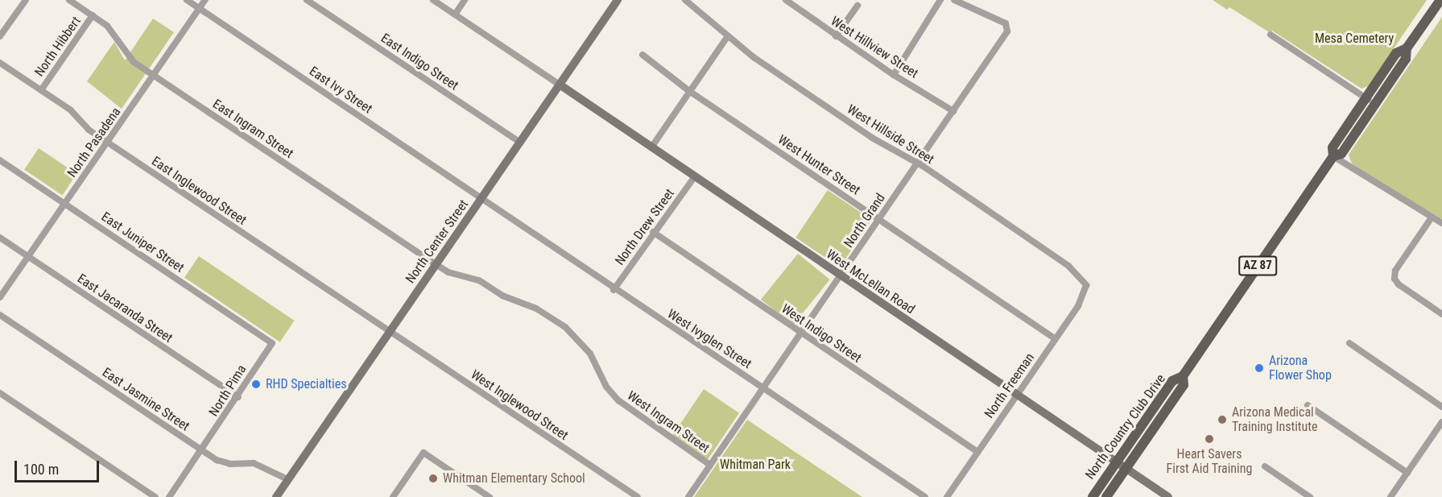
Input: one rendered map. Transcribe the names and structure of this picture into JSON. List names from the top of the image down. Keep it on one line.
{"streets":{"main road":["AZ 87","North Country Club Drive"],"street":["North Hibbert","West Hillview Street","East Indigo Street","East Ivy Street","East Ingram Street","West Hillside Street","North Pasadena","West Hunter Street","East Inglewood Street","North Grand","North Drew Street","North Center Street","East Juniper Street","West McLellan Road","East Jacaranda Street","West Indigo Street","West Ivyglen Street","North Freeman","North Pima","East Jasmine Street","West Inglewood Street","West Ingram Street"]},"crossings":[["North Hibbert","East Ingram Street"],["North Hibbert","East Inglewood Street"],["West Hillview Street","North Grand"],["East Indigo Street","North Center Street"],["East Ivy Street","North Pasadena"],["East Ivy Street","North Center Street"],["East Ivy Street","West Ivyglen Street"],["East Ingram Street","North Pasadena"],["East Ingram Street","North Center Street"],["East Ingram Street","West Ingram Street"],["West Hillside Street","North Grand"],["West Hillside Street","North Freeman"],["North Pasadena","East Inglewood Street"],["North Pasadena","East Juniper Street"],["North Pasadena","East Jacaranda Street"],["West Hunter Street","North Grand"],["West Hunter Street","North Freeman"],["East Inglewood Street","North Center Street"],["East Inglewood Street","West Inglewood Street"],["North Grand","West McLellan Road"],["North Grand","West Indigo Street"],["North Grand","West Ivyglen Street"],["North Grand","West Ingram Street"],["North Drew Street","West McLellan Road"],["North Drew Street","West Indigo Street"],["North Drew Street","West Ivyglen Street"],["North Center Street","West McLellan Road"],["North Center Street","West Ivyglen Street"],["North Center Street","East Jasmine Street"],["North Center Street","West Inglewood Street"],["North Center Street","West Ingram Street"],["East Juniper Street","North Pima"],["West McLellan Road","North Freeman"],["West McLellan Road","North Country Club Drive"],["East Jacaranda Street","North Pima"],["West Indigo Street","North Freeman"],["North Pima","East Jasmine Street"]],"parks":["Mesa Cemetery","Whitman Park"],"places":["Arizona Flower Shop","RHD Specialties","Arizona Medical Training Institute","Heart Savers First Aid Training","Whitman Elementary School"],"scale_bar":"100 m"}
